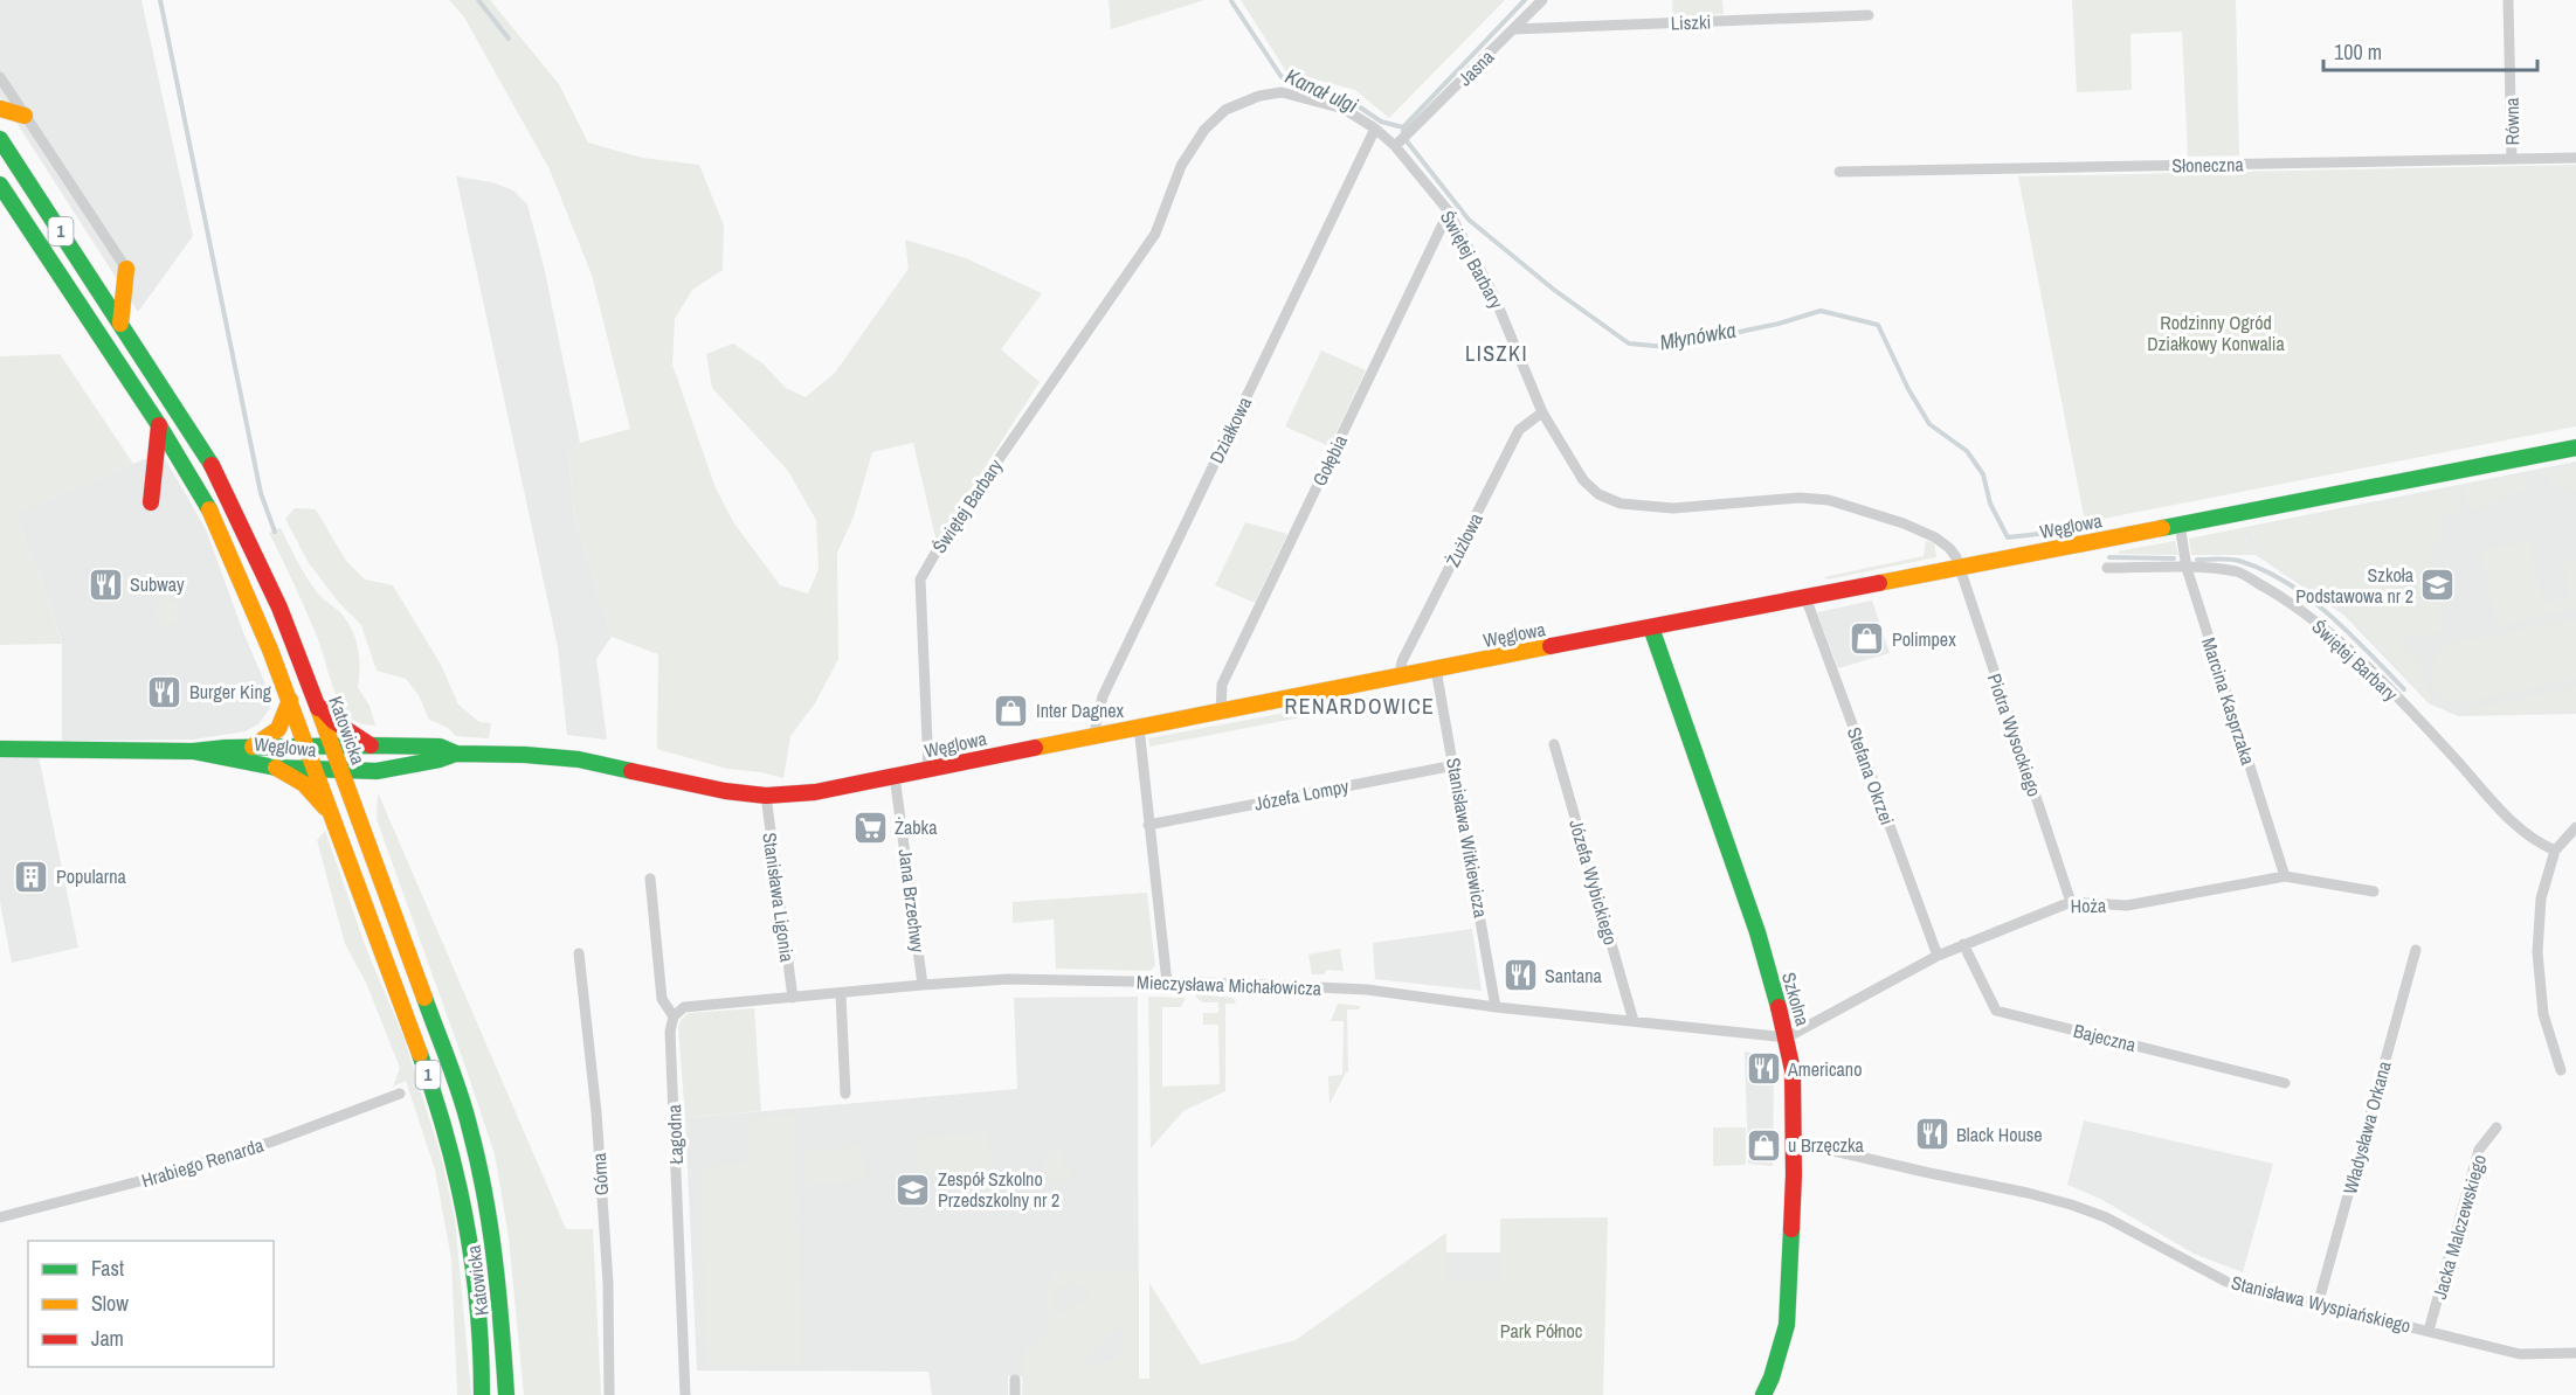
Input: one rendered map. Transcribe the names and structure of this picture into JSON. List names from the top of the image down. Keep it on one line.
{"streets":{"street":["Liszki","Jasna","Równa","Słoneczna","1","Świętej Barbary","Działkowa","Gołębia","Węglowa","Żużlowa","Marcina Kasprzaka","Katowicka","Piotra Wysockiego","Stefana Okrzei","Józefa Lompy","Stanisława Witkiewicza","Józefa Wybickiego","Stanisława Ligonia","Jana Brzechwy","Hoża","Mieczysława Michałowicza","Szkolna","Bajeczna","Władysława Orkana","Łagodna","Hrabiego Renarda","Górna","Jacka Malczewskiego","Stanisława Wyspiańskiego"]},"crossings":[["Liszki","Jasna"],["Jasna","Świętej Barbary"],["Równa","Słoneczna"],["Świętej Barbary","Działkowa"],["Świętej Barbary","Gołębia"],["Świętej Barbary","Węglowa"],["Świętej Barbary","Żużlowa"],["Świętej Barbary","Marcina Kasprzaka"],["Świętej Barbary","Piotra Wysockiego"],["Działkowa","Węglowa"],["Gołębia","Węglowa"],["Węglowa","Żużlowa"],["Węglowa","Marcina Kasprzaka"],["Węglowa","Katowicka"],["Węglowa","Piotra Wysockiego"],["Węglowa","Stefana Okrzei"],["Węglowa","Stanisława Witkiewicza"],["Węglowa","Stanisława Ligonia"],["Węglowa","Jana Brzechwy"],["Węglowa","Szkolna"],["Marcina Kasprzaka","Hoża"],["Piotra Wysockiego","Hoża"],["Stefana Okrzei","Hoża"],["Józefa Lompy","Stanisława Witkiewicza"],["Stanisława Witkiewicza","Mieczysława Michałowicza"],["Józefa Wybickiego","Mieczysława Michałowicza"],["Stanisława Ligonia","Mieczysława Michałowicza"],["Jana Brzechwy","Mieczysława Michałowicza"],["Hoża","Mieczysława Michałowicza"],["Hoża","Szkolna"],["Hoża","Bajeczna"],["Mieczysława Michałowicza","Szkolna"],["Mieczysława Michałowicza","Łagodna"],["Szkolna","Stanisława Wyspiańskiego"],["Władysława Orkana","Stanisława Wyspiańskiego"],["Jacka Malczewskiego","Stanisława Wyspiańskiego"]],"districts":["LISZKI","RENARDOWICE"],"water":["Kanał ulgi","Młynówka"],"parks":["Rodzinny Ogród Działkowy Konwalia","Park Północ"],"places":{"restaurant":["Subway","Burger King","Santana","Americano","Black House"],"school or university":["Szkoła Podstawowa nr 2","Zespół Szkolno Przedszkolny nr 2"],"shop":["Polimpex","Inter Dagnex","u Brzęczka"],"supermarket":["Żabka"],"building":["Popularna"]},"legend":["Fast","Slow","Jam"],"scale_bar":"100 m"}
